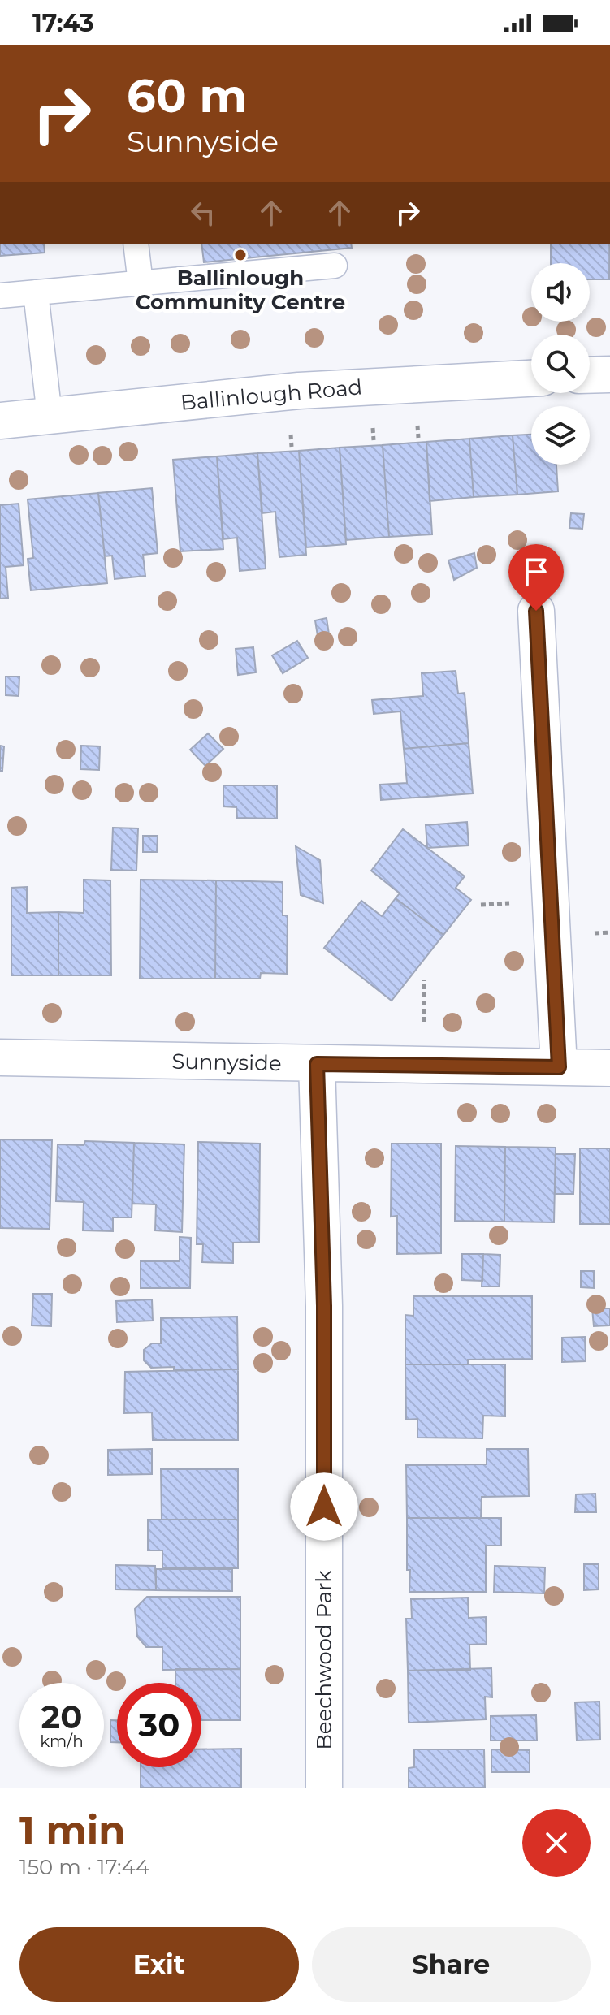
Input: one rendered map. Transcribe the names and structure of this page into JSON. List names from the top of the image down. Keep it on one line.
{"streets":{"street":["Ballinlough Road","Sunnyside","Beechwood Park"]},"crossings":[["Sunnyside","Beechwood Park"]],"places":["Ballinlough Community Centre"],"page":{"status":"17:43","turn":["60 m","Sunnyside"],"speed":"20 km/h","limit":"30","heading":["1 min","150 m · 17:44"],"buttons":["Exit","Share"]}}
